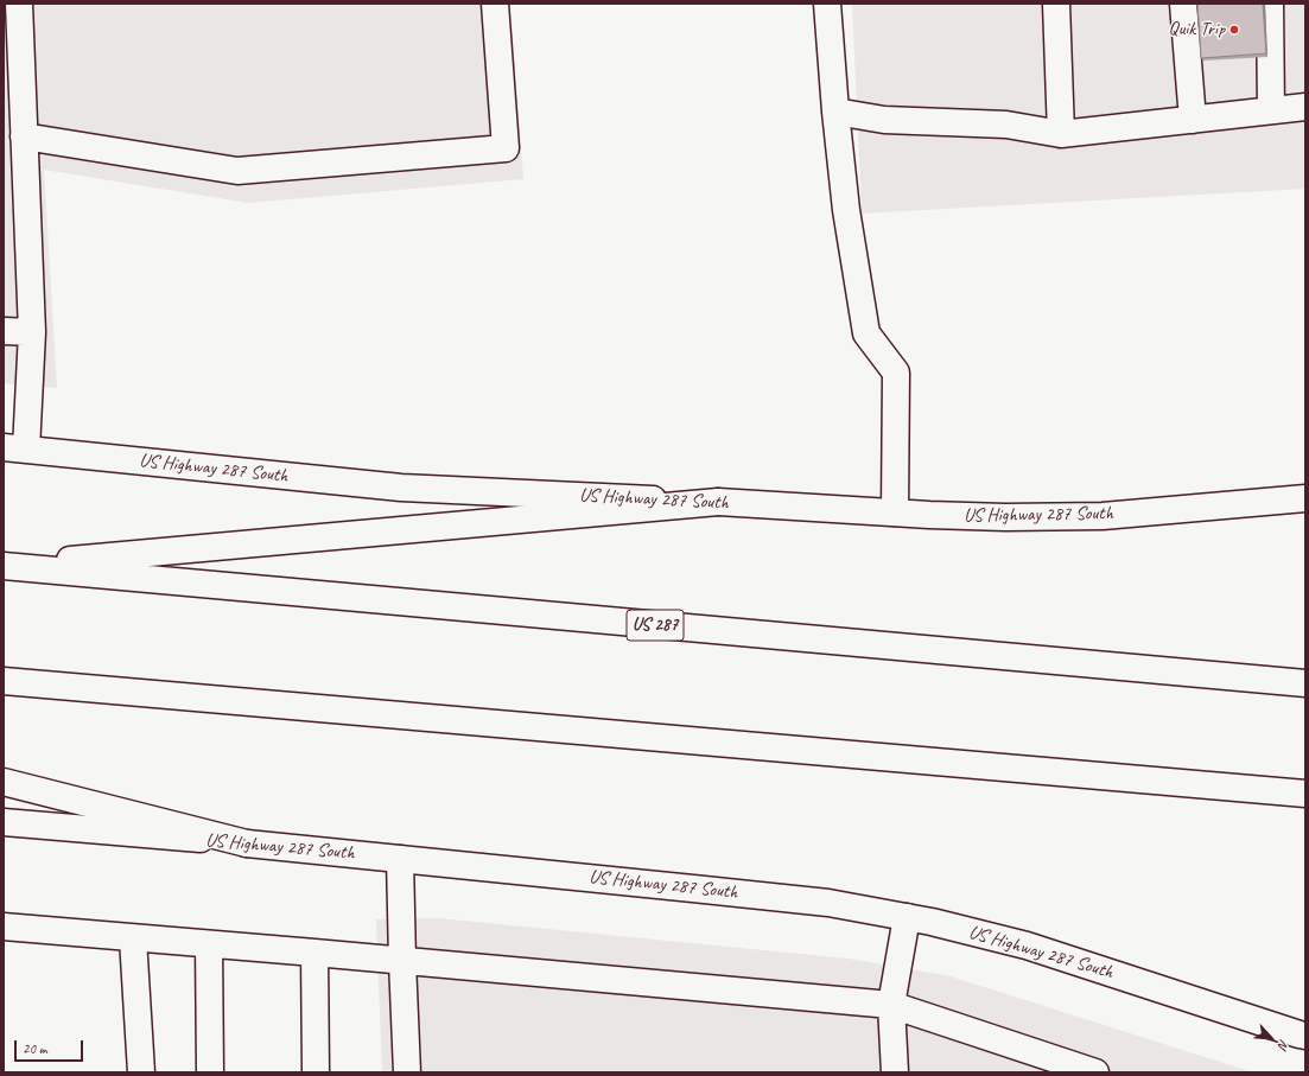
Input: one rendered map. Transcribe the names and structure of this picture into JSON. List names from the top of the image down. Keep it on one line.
{"streets":{"main road":["US Highway 287 South","US 287"]},"places":["Quik Trip"],"scale_bar":"20 m","north":"bottom right"}
